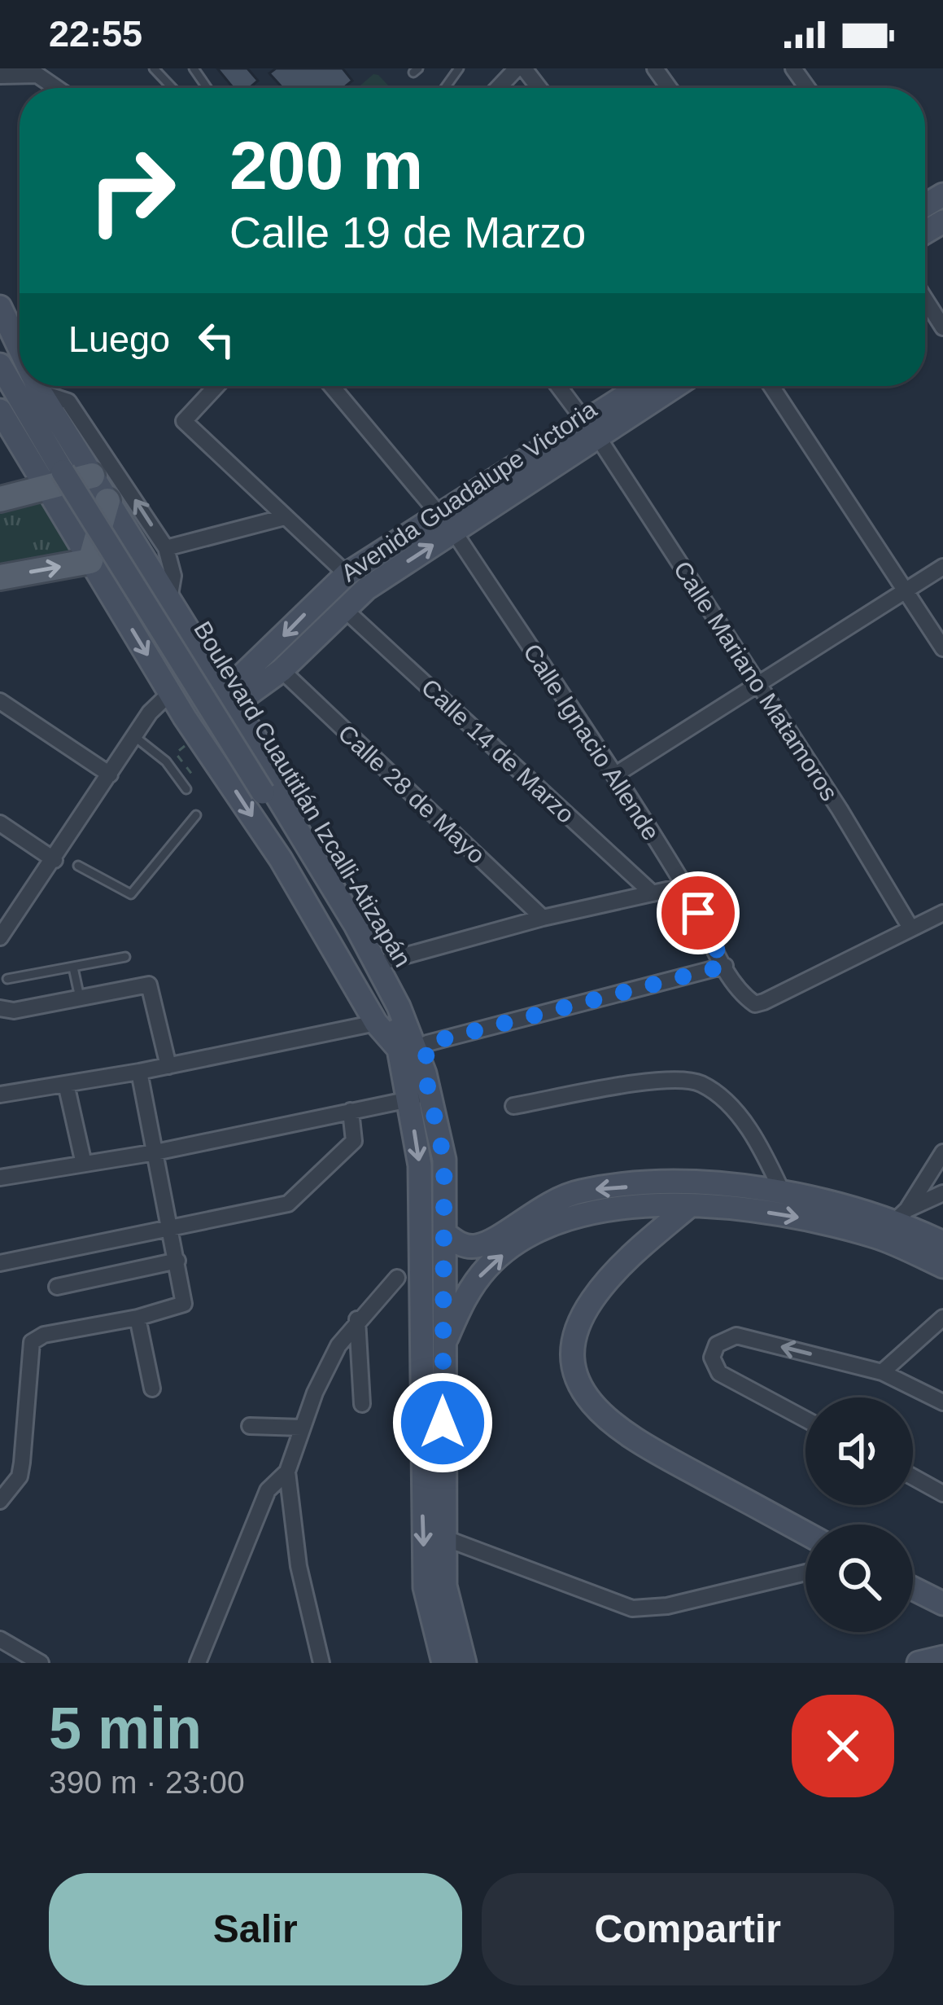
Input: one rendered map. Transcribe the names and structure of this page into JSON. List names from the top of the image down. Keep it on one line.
{"streets":{"main road":["Avenida Guadalupe Victoria","Boulevard Cuautitlán Izcalli-Atizapán"],"street":["Calle Mariano Matamoros","Calle Ignacio Allende","Calle 14 de Marzo","Calle 28 de Mayo"]},"crossings":[["Avenida Guadalupe Victoria","Calle Mariano Matamoros"],["Avenida Guadalupe Victoria","Calle Ignacio Allende"],["Avenida Guadalupe Victoria","Calle 14 de Marzo"],["Avenida Guadalupe Victoria","Calle 28 de Mayo"],["Calle Mariano Matamoros","Calle Ignacio Allende"]],"page":{"status":"22:55","turn":["200 m","Calle 19 de Marzo"],"then":"Luego","heading":["5 min","390 m · 23:00"],"buttons":["Salir","Compartir"]}}
